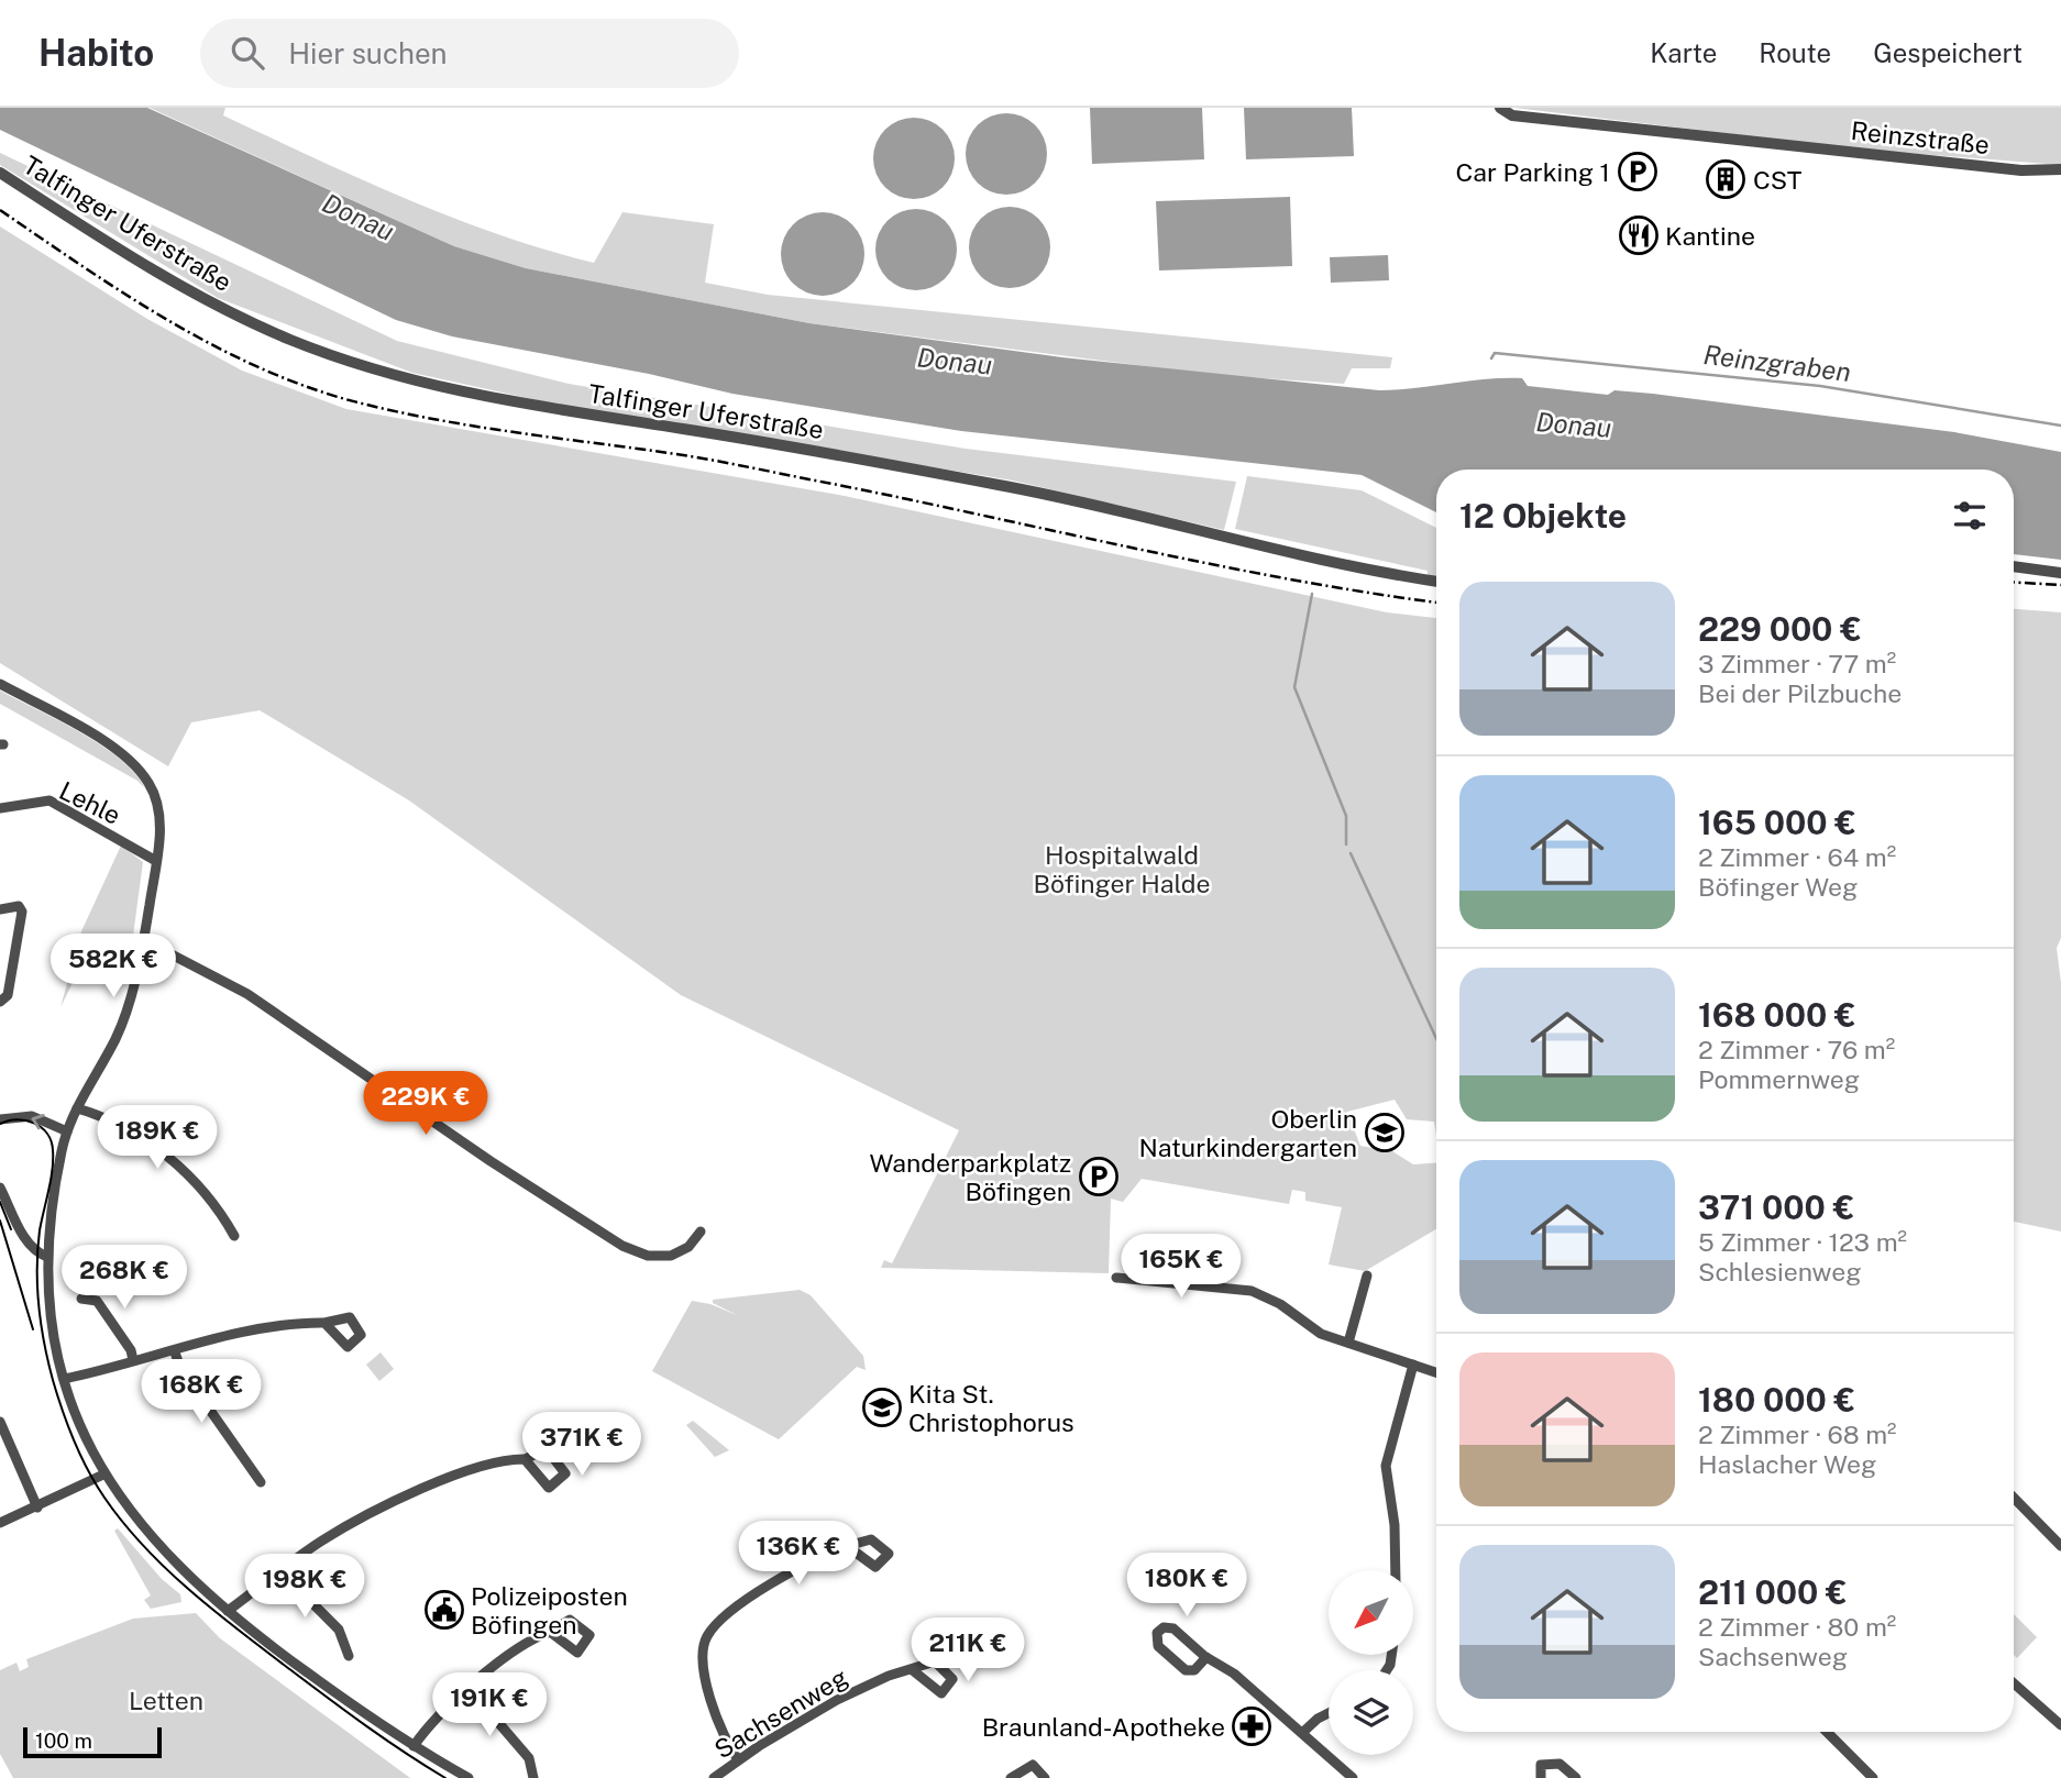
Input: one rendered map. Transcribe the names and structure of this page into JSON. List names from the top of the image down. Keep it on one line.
{"streets":{"street":["Reinzstraße","Talfinger Uferstraße","Lehle","Sachsenweg"]},"water":["Donau","Reinzgraben"],"parks":["Hospitalwald Böfinger Halde","Letten"],"places":{"parking":["Car Parking 1","Wanderparkplatz Böfingen"],"building":["CST"],"restaurant":["Kantine"],"school or university":["Oberlin Naturkindergarten","Kita St. Christophorus"],"public building":["Polizeiposten Böfingen"],"pharmacy":["Braunland-Apotheke"]},"scale_bar":"100 m","north":"bottom left","page":{"header":"Habito","search":"Hier suchen","nav":["Karte","Route","Gespeichert"],"heading":"12 Objekte","list":[{"name":"229 000 €","note":"3 Zimmer · 77 m² · Bei der Pilzbuche"},{"name":"165 000 €","note":"2 Zimmer · 64 m² · Böfinger Weg"},{"name":"168 000 €","note":"2 Zimmer · 76 m² · Pommernweg"},{"name":"371 000 €","note":"5 Zimmer · 123 m² · Schlesienweg"},{"name":"180 000 €","note":"2 Zimmer · 68 m² · Haslacher Weg"},{"name":"211 000 €","note":"2 Zimmer · 80 m² · Sachsenweg"}],"price":["582K €","229K €","189K €","165K €","268K €","168K €","371K €","136K €","180K €","198K €","211K €","191K €"],"scale":"100 m"}}
